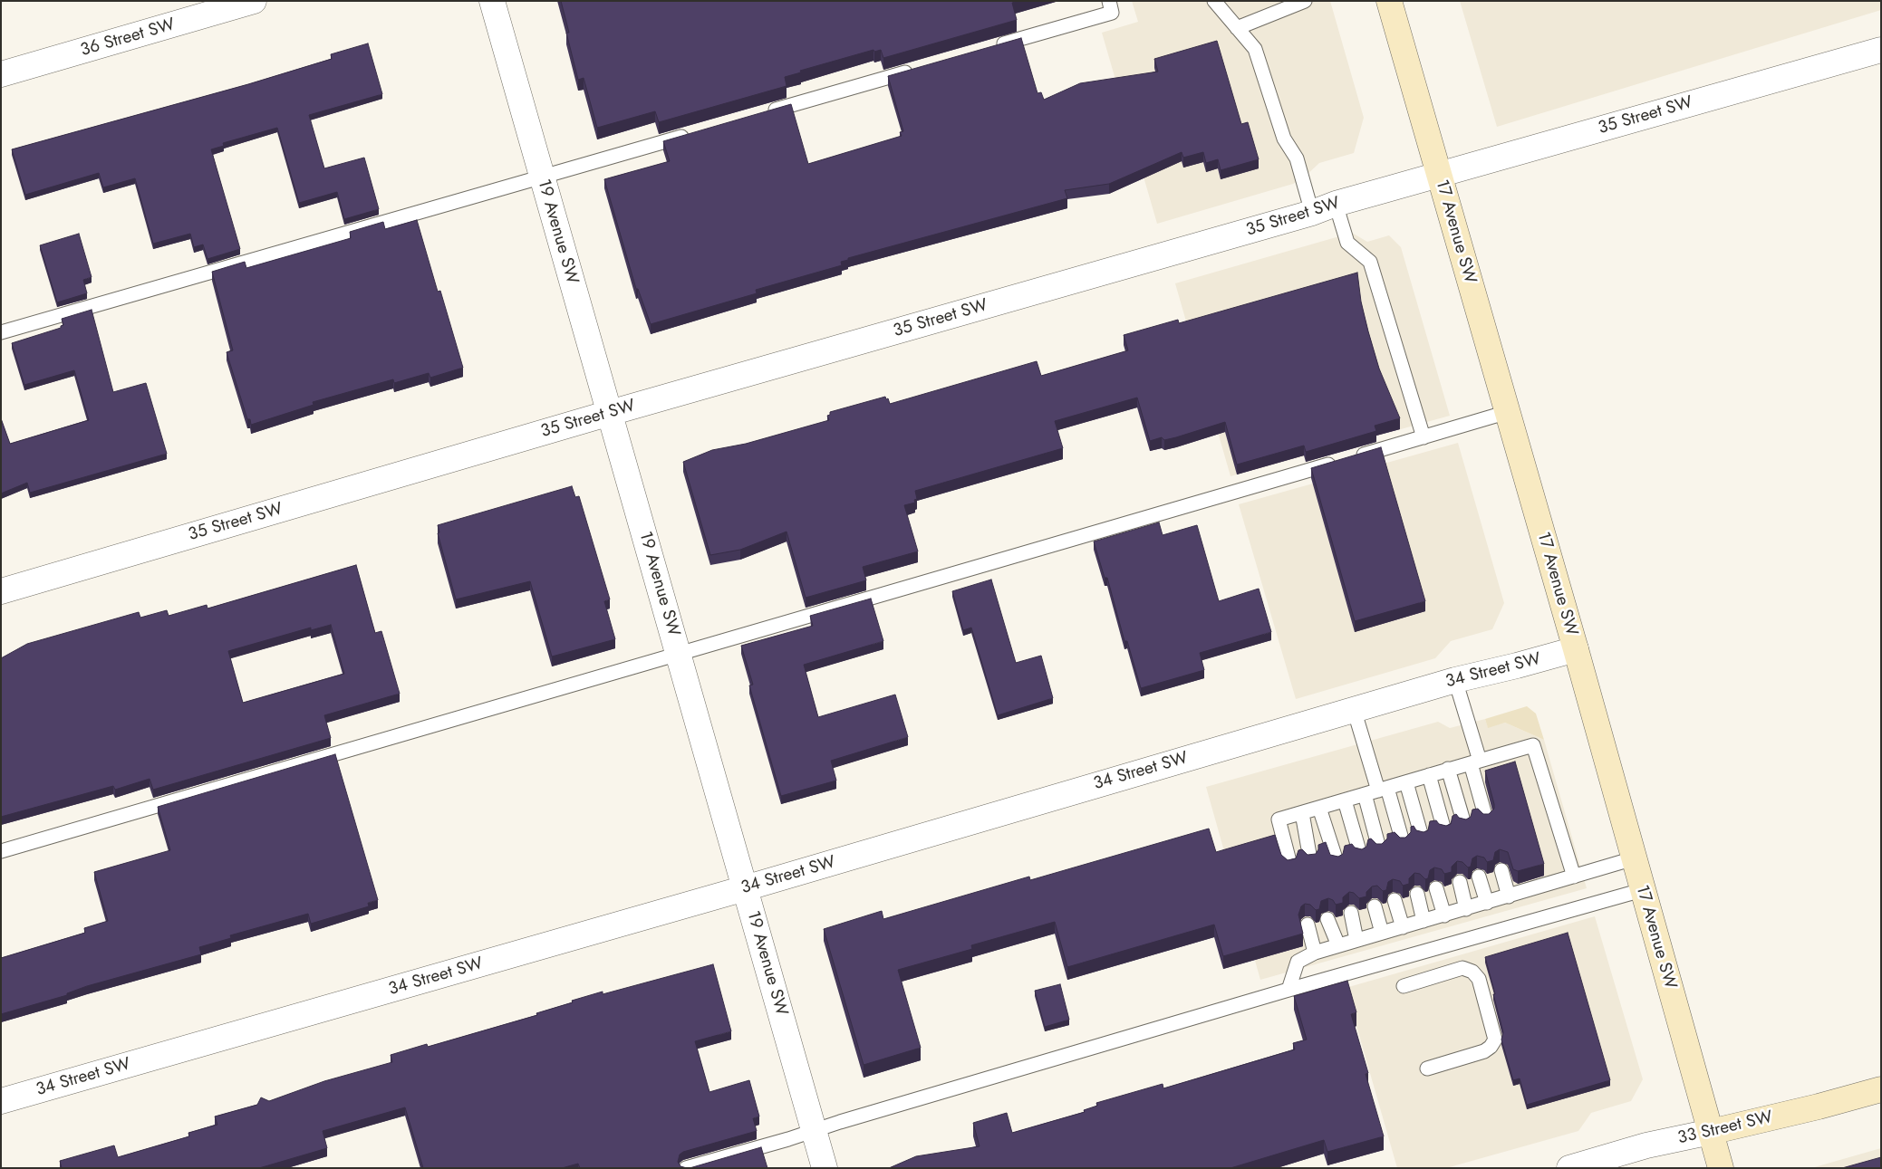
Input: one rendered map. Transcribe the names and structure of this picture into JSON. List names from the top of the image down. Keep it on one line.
{"streets":{"main road":["17 Avenue SW","33 Street SW"],"street":["36 Street SW","35 Street SW","19 Avenue SW","34 Street SW"]},"crossings":[["35 Street SW","19 Avenue SW"],["35 Street SW","17 Avenue SW"],["19 Avenue SW","34 Street SW"],["17 Avenue SW","34 Street SW"],["17 Avenue SW","33 Street SW"]]}
